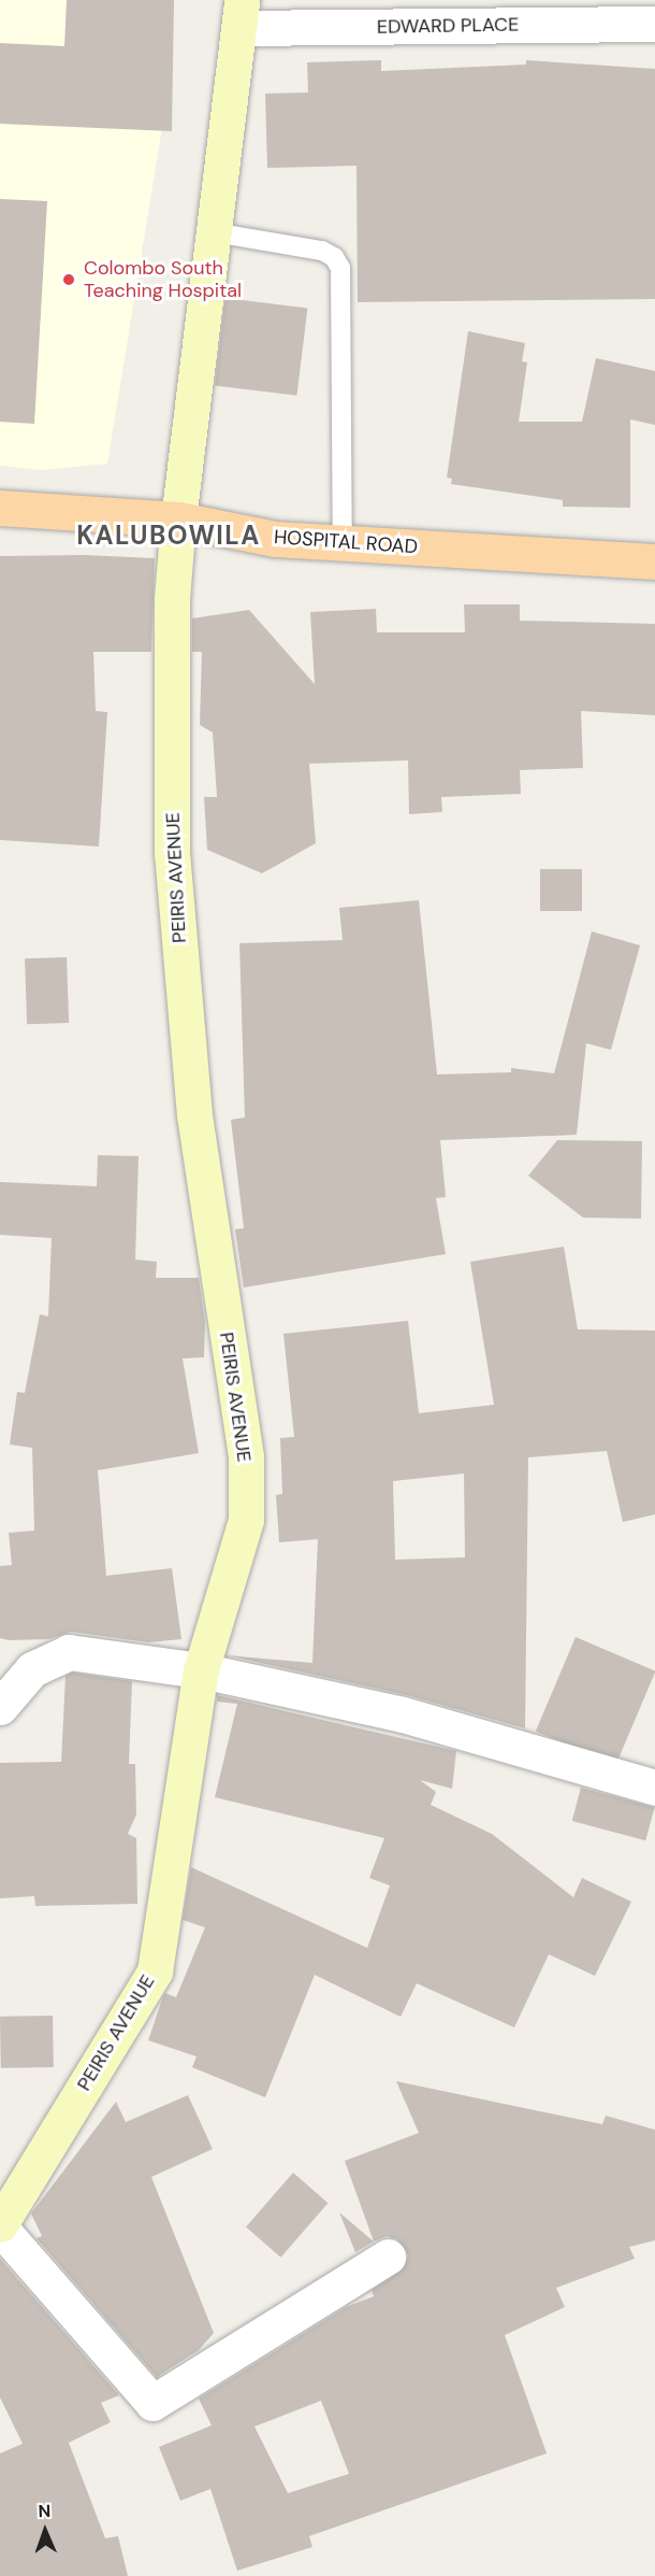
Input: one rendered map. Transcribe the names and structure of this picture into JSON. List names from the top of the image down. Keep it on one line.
{"streets":{"main road":["HOSPITAL ROAD"],"street":["EDWARD PLACE","PEIRIS AVENUE"]},"crossings":[["EDWARD PLACE","PEIRIS AVENUE"],["HOSPITAL ROAD","PEIRIS AVENUE"]],"districts":["KALUBOWILA"],"places":["Colombo South Teaching Hospital"],"north":"top"}
